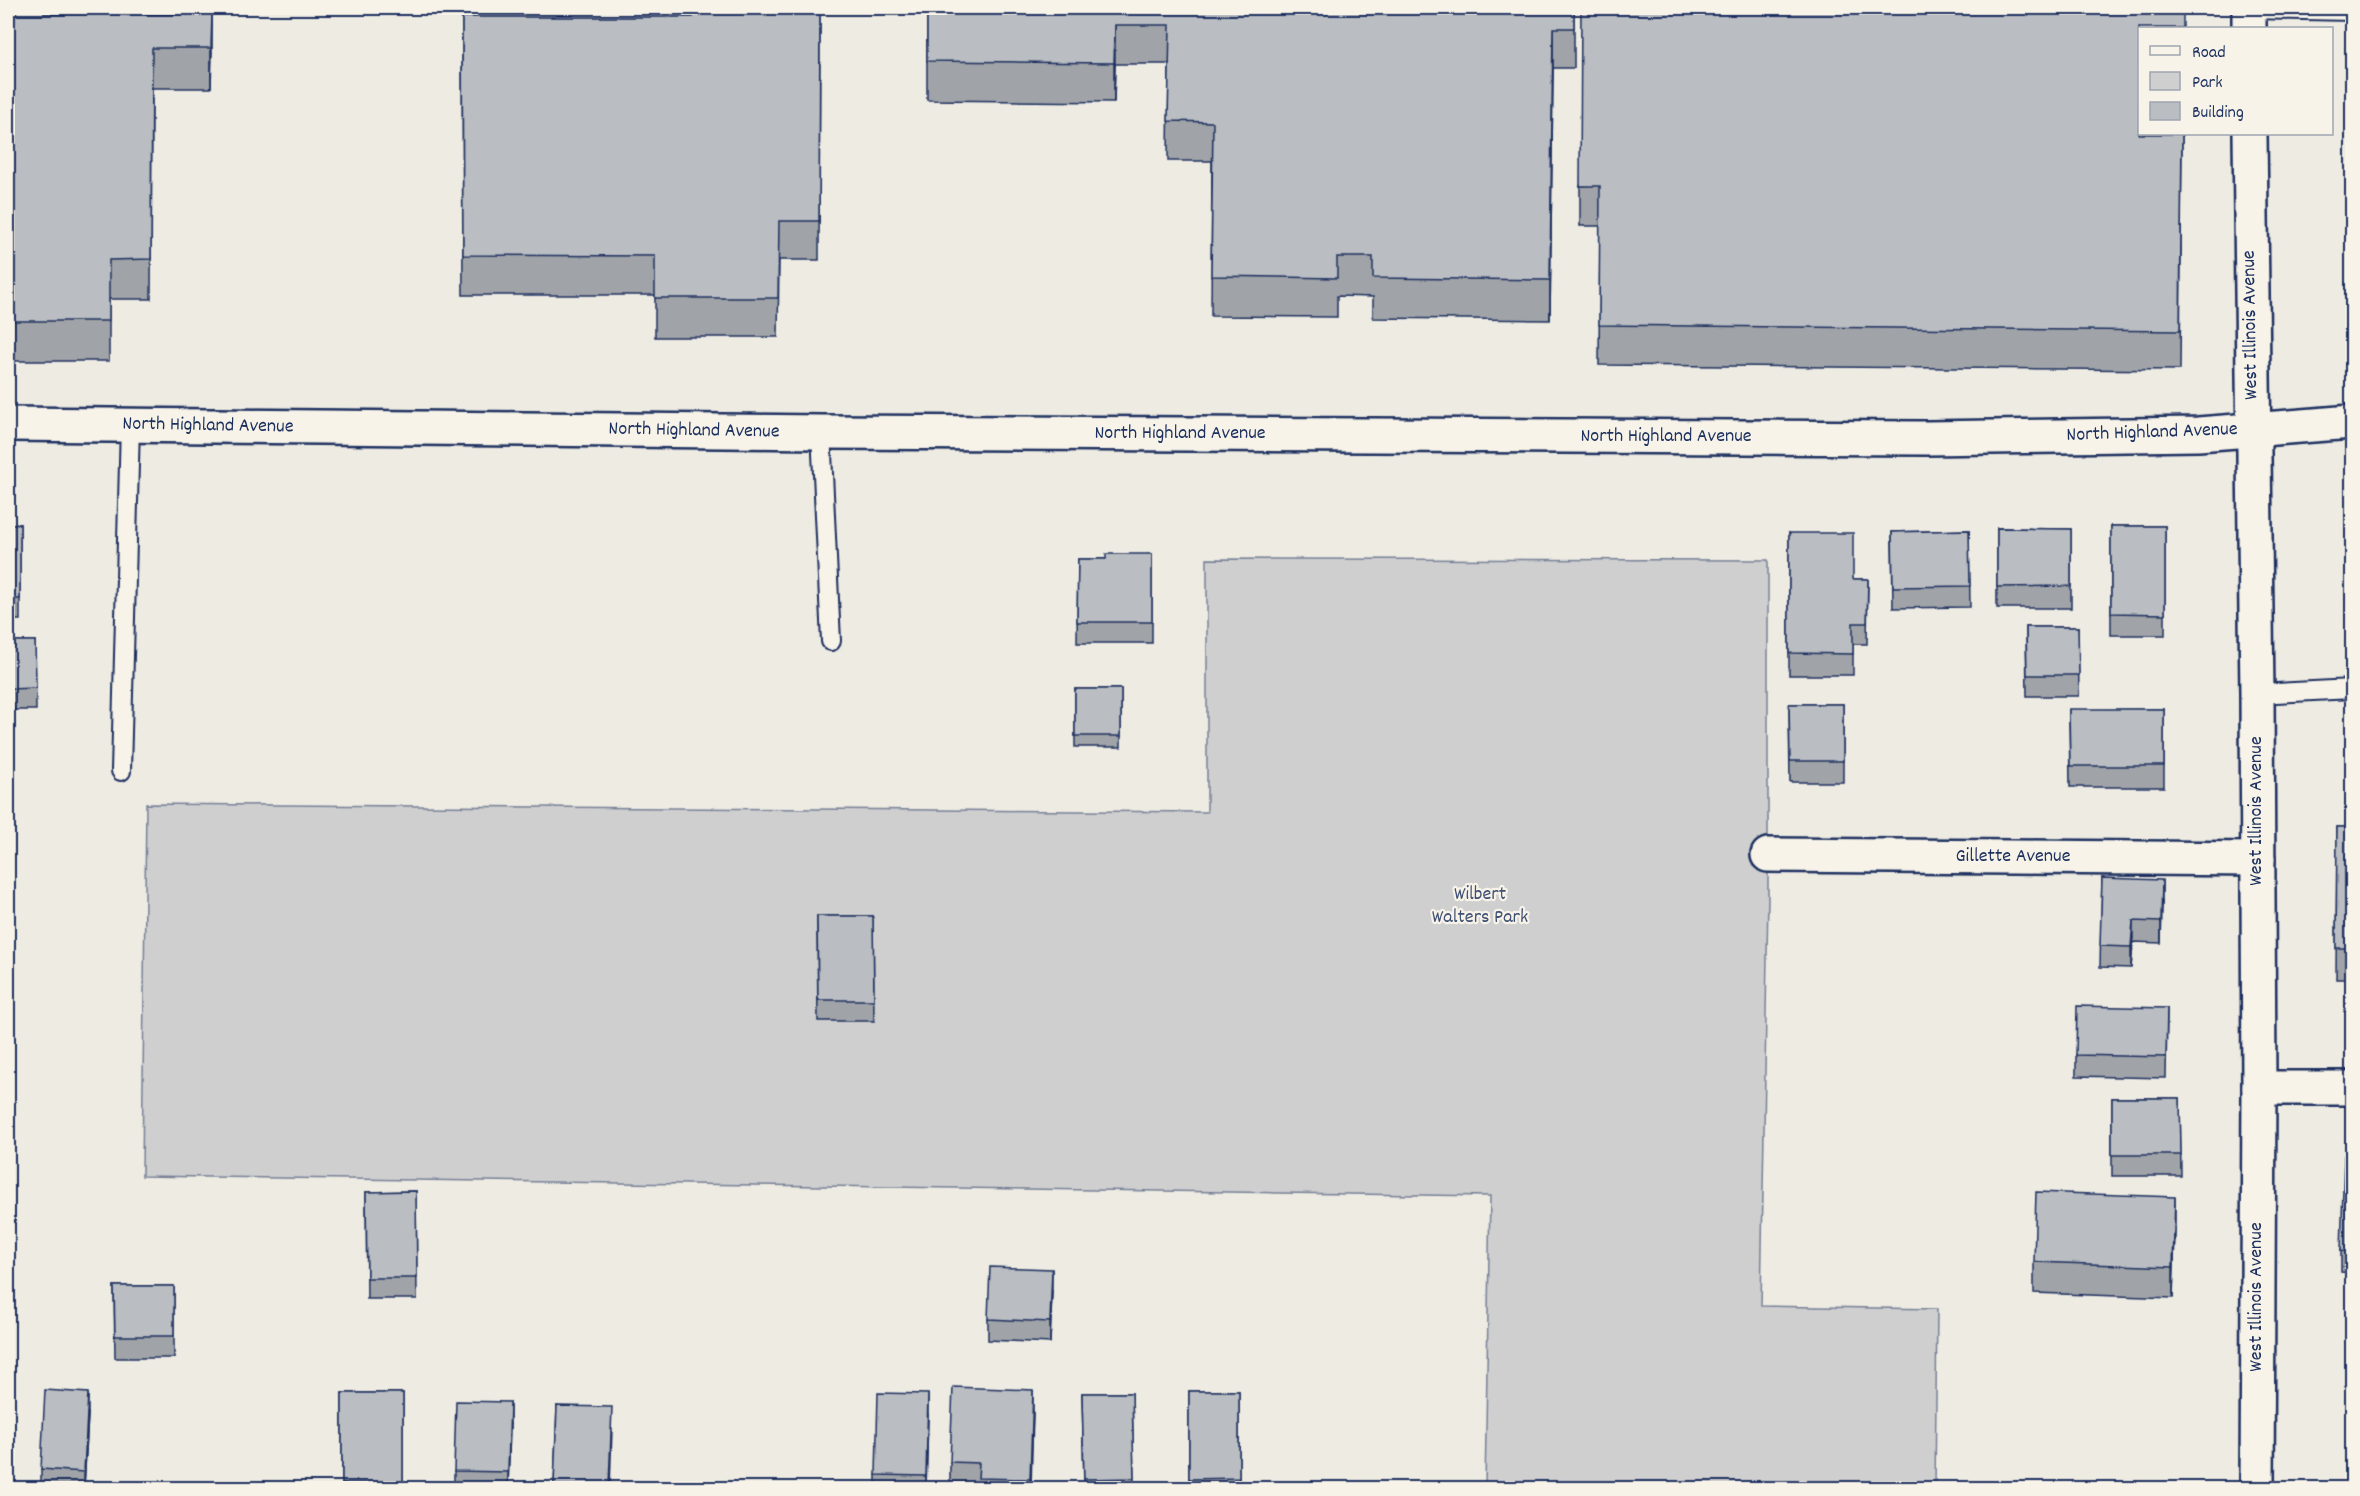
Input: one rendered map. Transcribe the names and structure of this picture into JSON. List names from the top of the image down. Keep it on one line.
{"streets":{"street":["West Illinois Avenue","North Highland Avenue","Gillette Avenue"]},"crossings":[["West Illinois Avenue","North Highland Avenue"],["West Illinois Avenue","Gillette Avenue"]],"parks":["Wilbert Walters Park"],"legend":["Road","Park","Building"]}
